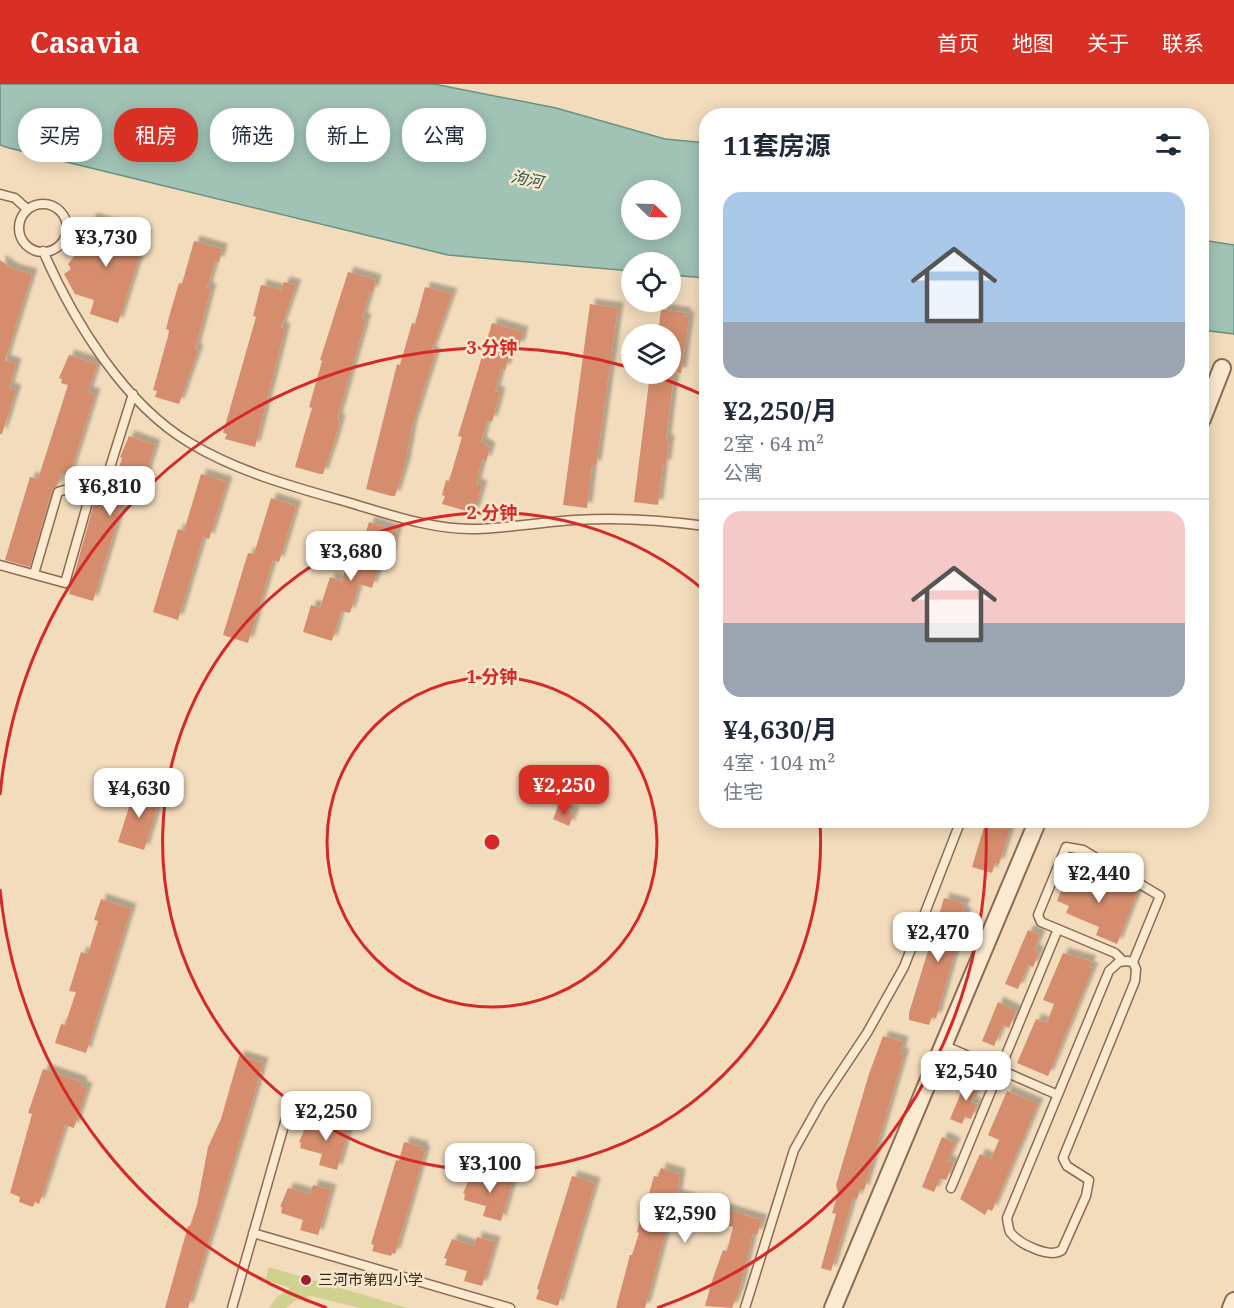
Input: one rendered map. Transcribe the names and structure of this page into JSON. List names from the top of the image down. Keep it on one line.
{"water":["泃河"],"places":["三河市第四小学"],"north":"bottom right","page":{"header":"Casavia","nav":["首页","地图","关于","联系"],"chip":["买房","租房","筛选","新上","公寓"],"heading":"11套房源","list":[{"name":"¥2,250/月","note":"2室 · 64 m² · 公寓"},{"name":"¥4,630/月","note":"4室 · 104 m² · 住宅"}],"price":["¥3,730","¥6,810","¥3,680","¥2,250","¥4,630","¥2,440","¥2,470","¥2,540","¥2,250","¥3,100","¥2,590"]},"rings":["3 分钟","2 分钟","1 分钟"]}
